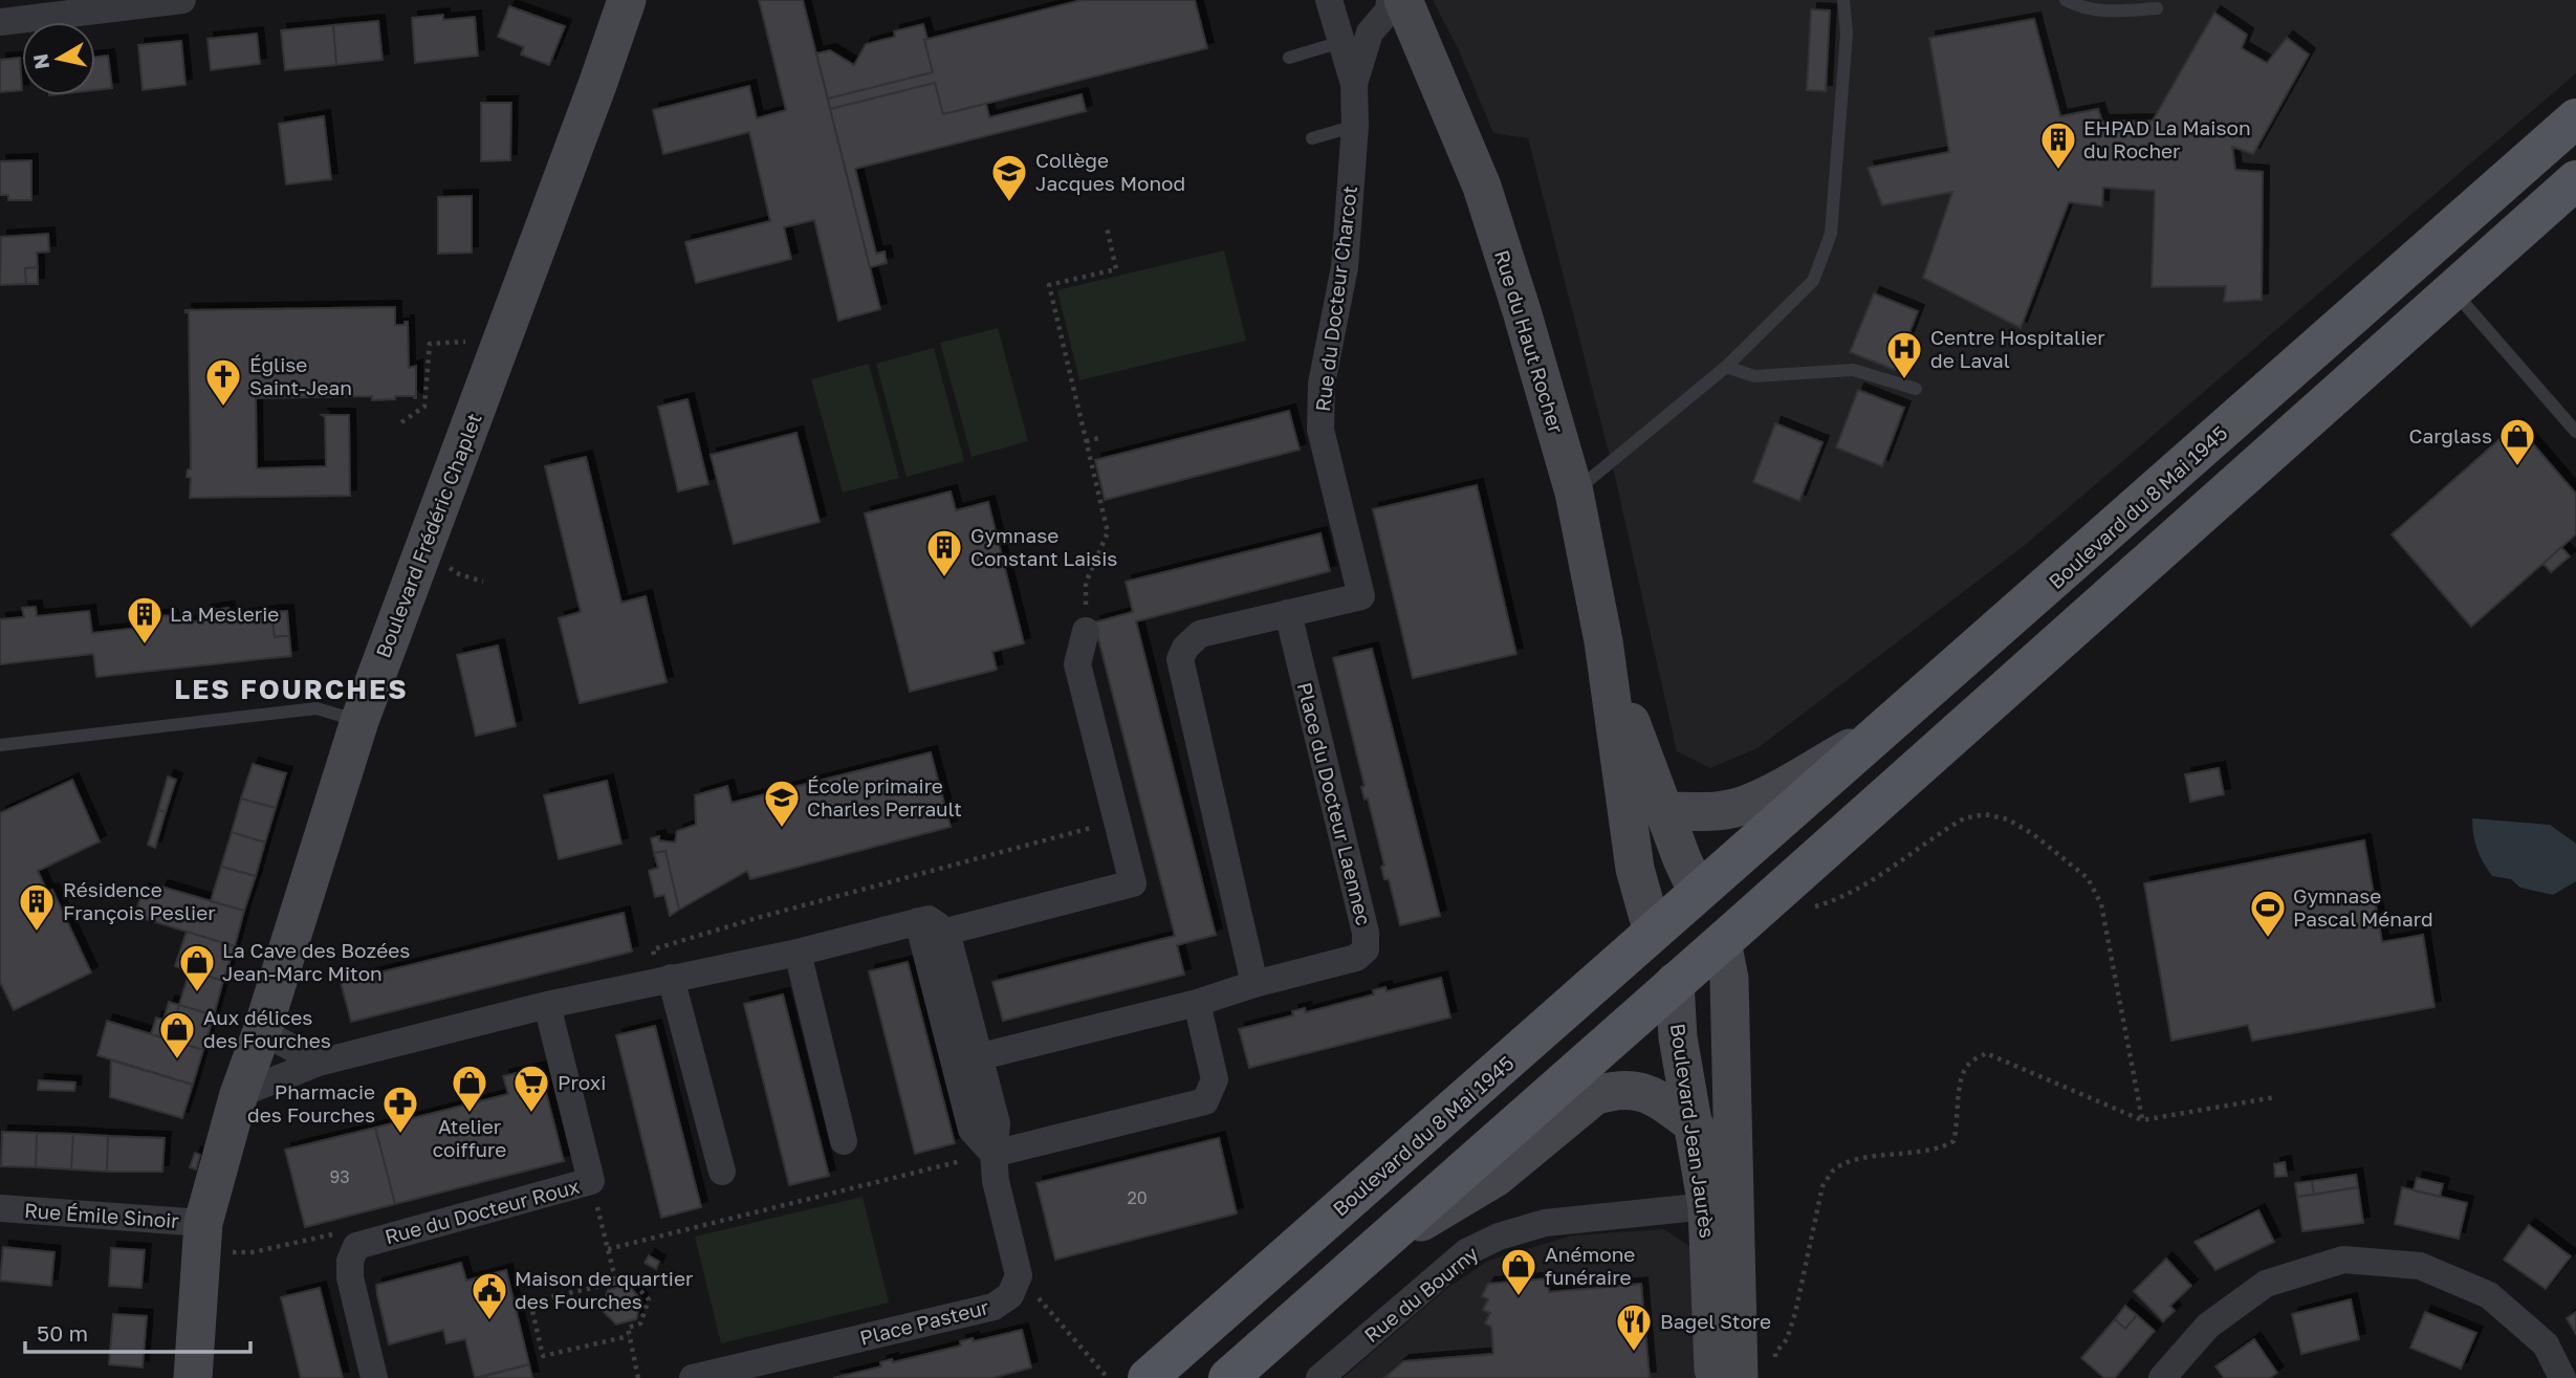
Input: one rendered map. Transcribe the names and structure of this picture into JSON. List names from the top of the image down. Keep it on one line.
{"streets":{"main road":["Boulevard du 8 Mai 1945"],"street":["Rue du Docteur Charcot","Rue du Haut Rocher","Boulevard Frédéric Chaplet","Place du Docteur Laennec","Boulevard Jean Jaurès","Rue du Docteur Roux","Rue Émile Sinoir","Rue du Bourny","Place Pasteur"]},"crossings":[["Rue du Docteur Charcot","Place du Docteur Laennec"],["Rue du Haut Rocher","Boulevard du 8 Mai 1945"],["Rue du Haut Rocher","Boulevard Jean Jaurès"],["Boulevard du 8 Mai 1945","Boulevard Jean Jaurès"],["Boulevard Frédéric Chaplet","Rue Émile Sinoir"],["Boulevard Jean Jaurès","Rue du Bourny"]],"districts":["LES FOURCHES"],"places":{"building":["EHPAD La Maison du Rocher","Gymnase Constant Laisis","La Meslerie","Résidence François Peslier"],"school or university":["Collège Jacques Monod","École primaire Charles Perrault"],"hospital":["Centre Hospitalier de Laval"],"church":["Église Saint-Jean"],"shop":["Carglass","La Cave des Bozées Jean-Marc Miton","Aux délices des Fourches","Atelier coiffure","Anémone funéraire"],"sports":["Gymnase Pascal Ménard"],"supermarket":["Proxi"],"pharmacy":["Pharmacie des Fourches"],"public building":["Maison de quartier des Fourches"],"restaurant":["Bagel Store"]},"house_numbers":["93","20"],"scale_bar":"50 m","north":"left"}
